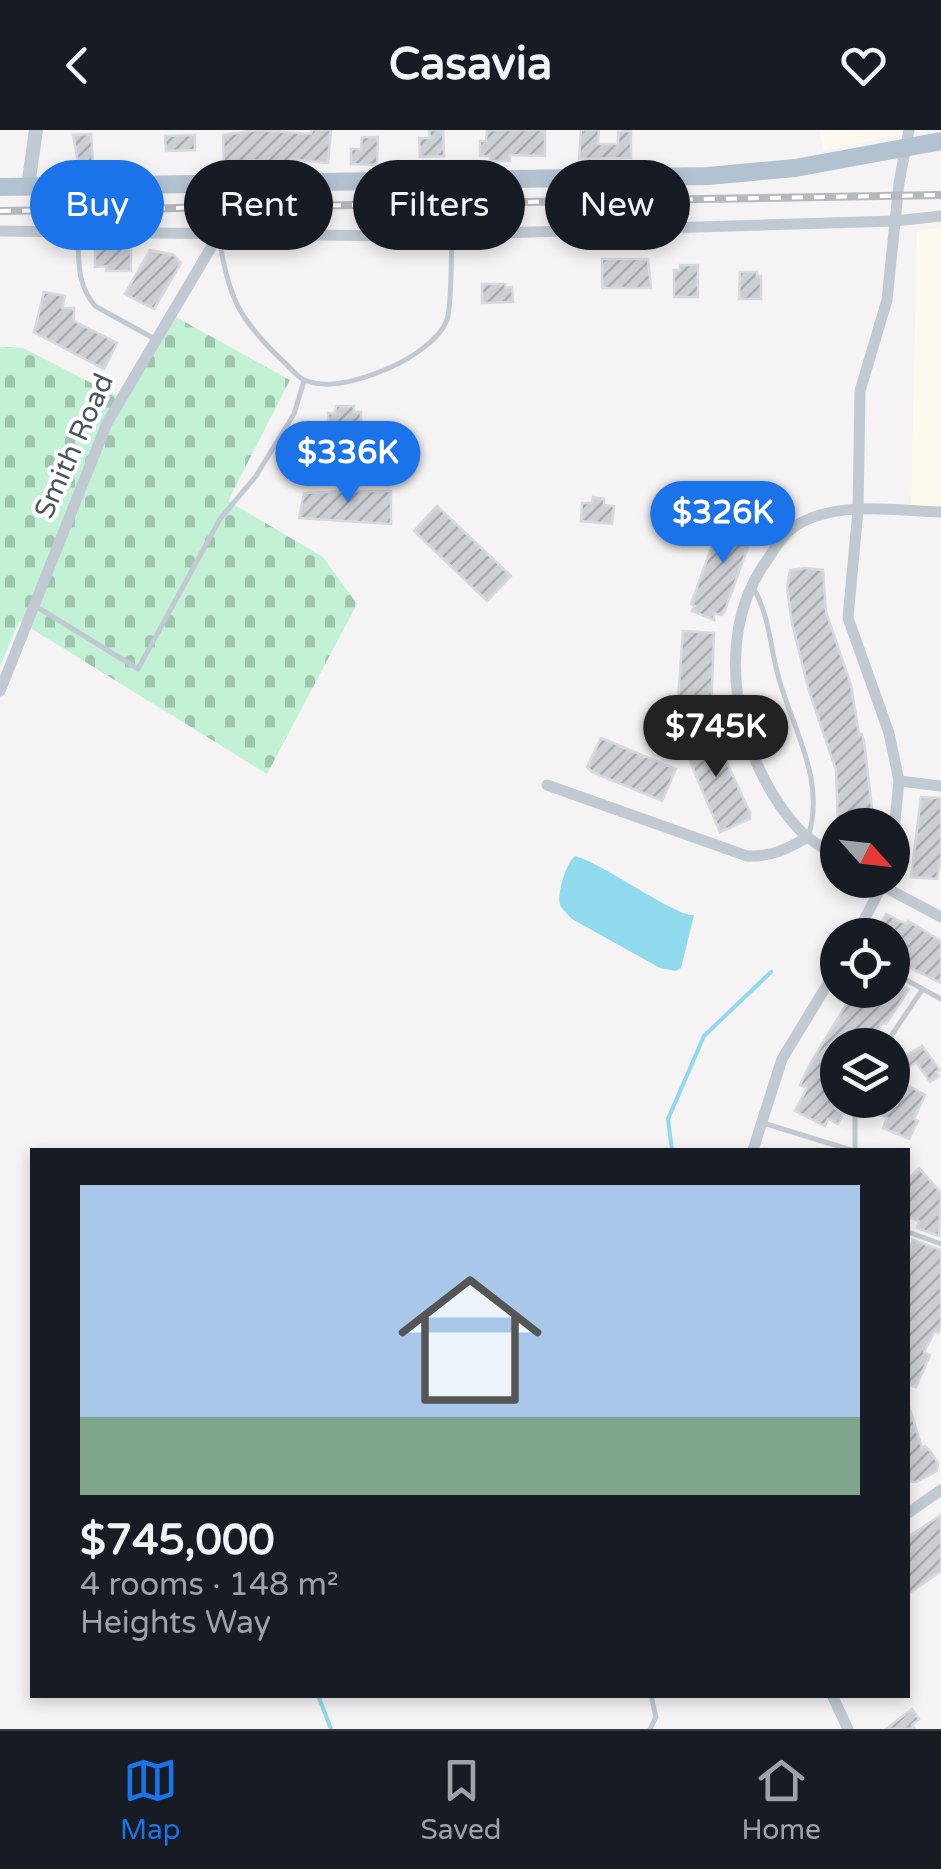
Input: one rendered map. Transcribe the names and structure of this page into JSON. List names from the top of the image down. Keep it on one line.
{"streets":{"street":["Smith Road"]},"north":"bottom right","page":{"header":"Casavia","chip":["Buy","Rent","Filters","New"],"price":["$336K","$326K","$745K"],"list":[{"name":"$745,000","note":"4 rooms · 148 m² · Heights Way"}],"tabs":["Map","Saved","Home"]}}
